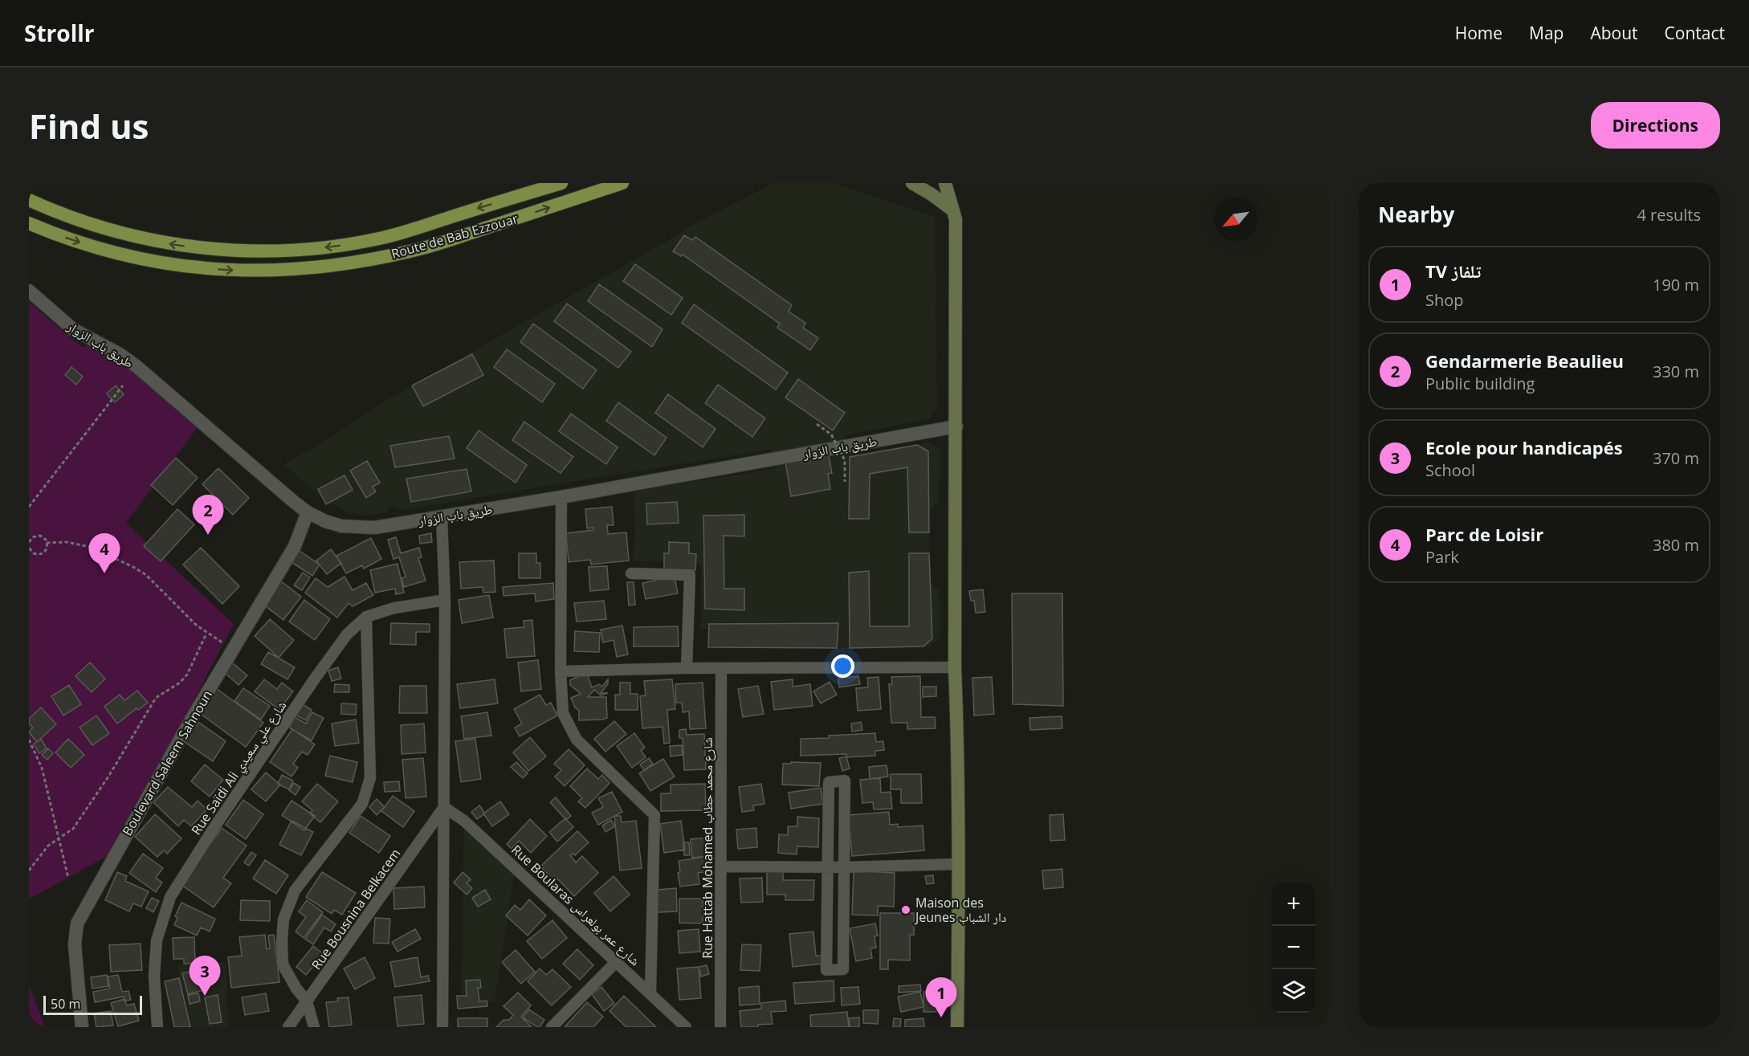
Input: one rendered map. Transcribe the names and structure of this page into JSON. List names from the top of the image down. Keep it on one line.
{"streets":{"main road":["Route de Bab Ezzouar"],"street":["طريق باب الزوار","Boulevard Saleem Sahnoun","Rue Saïdi Ali شارع علي سعيدي","Rue Hattab Mohamed شارع محمد حطاب","Rue Boularas شارع عمر بولعراس","Rue Bousnina Belkacem"]},"crossings":[["طريق باب الزوار","Boulevard Saleem Sahnoun"],["Rue Boularas شارع عمر بولعراس","Rue Bousnina Belkacem"]],"places":["Maison des Jeunes دار الشباب"],"scale_bar":"50 m","north":"bottom left","page":{"header":"Strollr","nav":["Home","Map","About","Contact"],"buttons":"Directions","title":"Find us","heading":["Nearby","4 results"],"list":[{"mark":"1","name":"TV تلفاز","note":"Shop","value":"190 m"},{"mark":"2","name":"Gendarmerie Beaulieu","note":"Public building","value":"330 m"},{"mark":"3","name":"Ecole pour handicapés","note":"School","value":"370 m"},{"mark":"4","name":"Parc de Loisir","note":"Park","value":"380 m"}],"pins":["2","4","3","1"],"map_buttons":["+","−"],"scale":"50 m"}}
